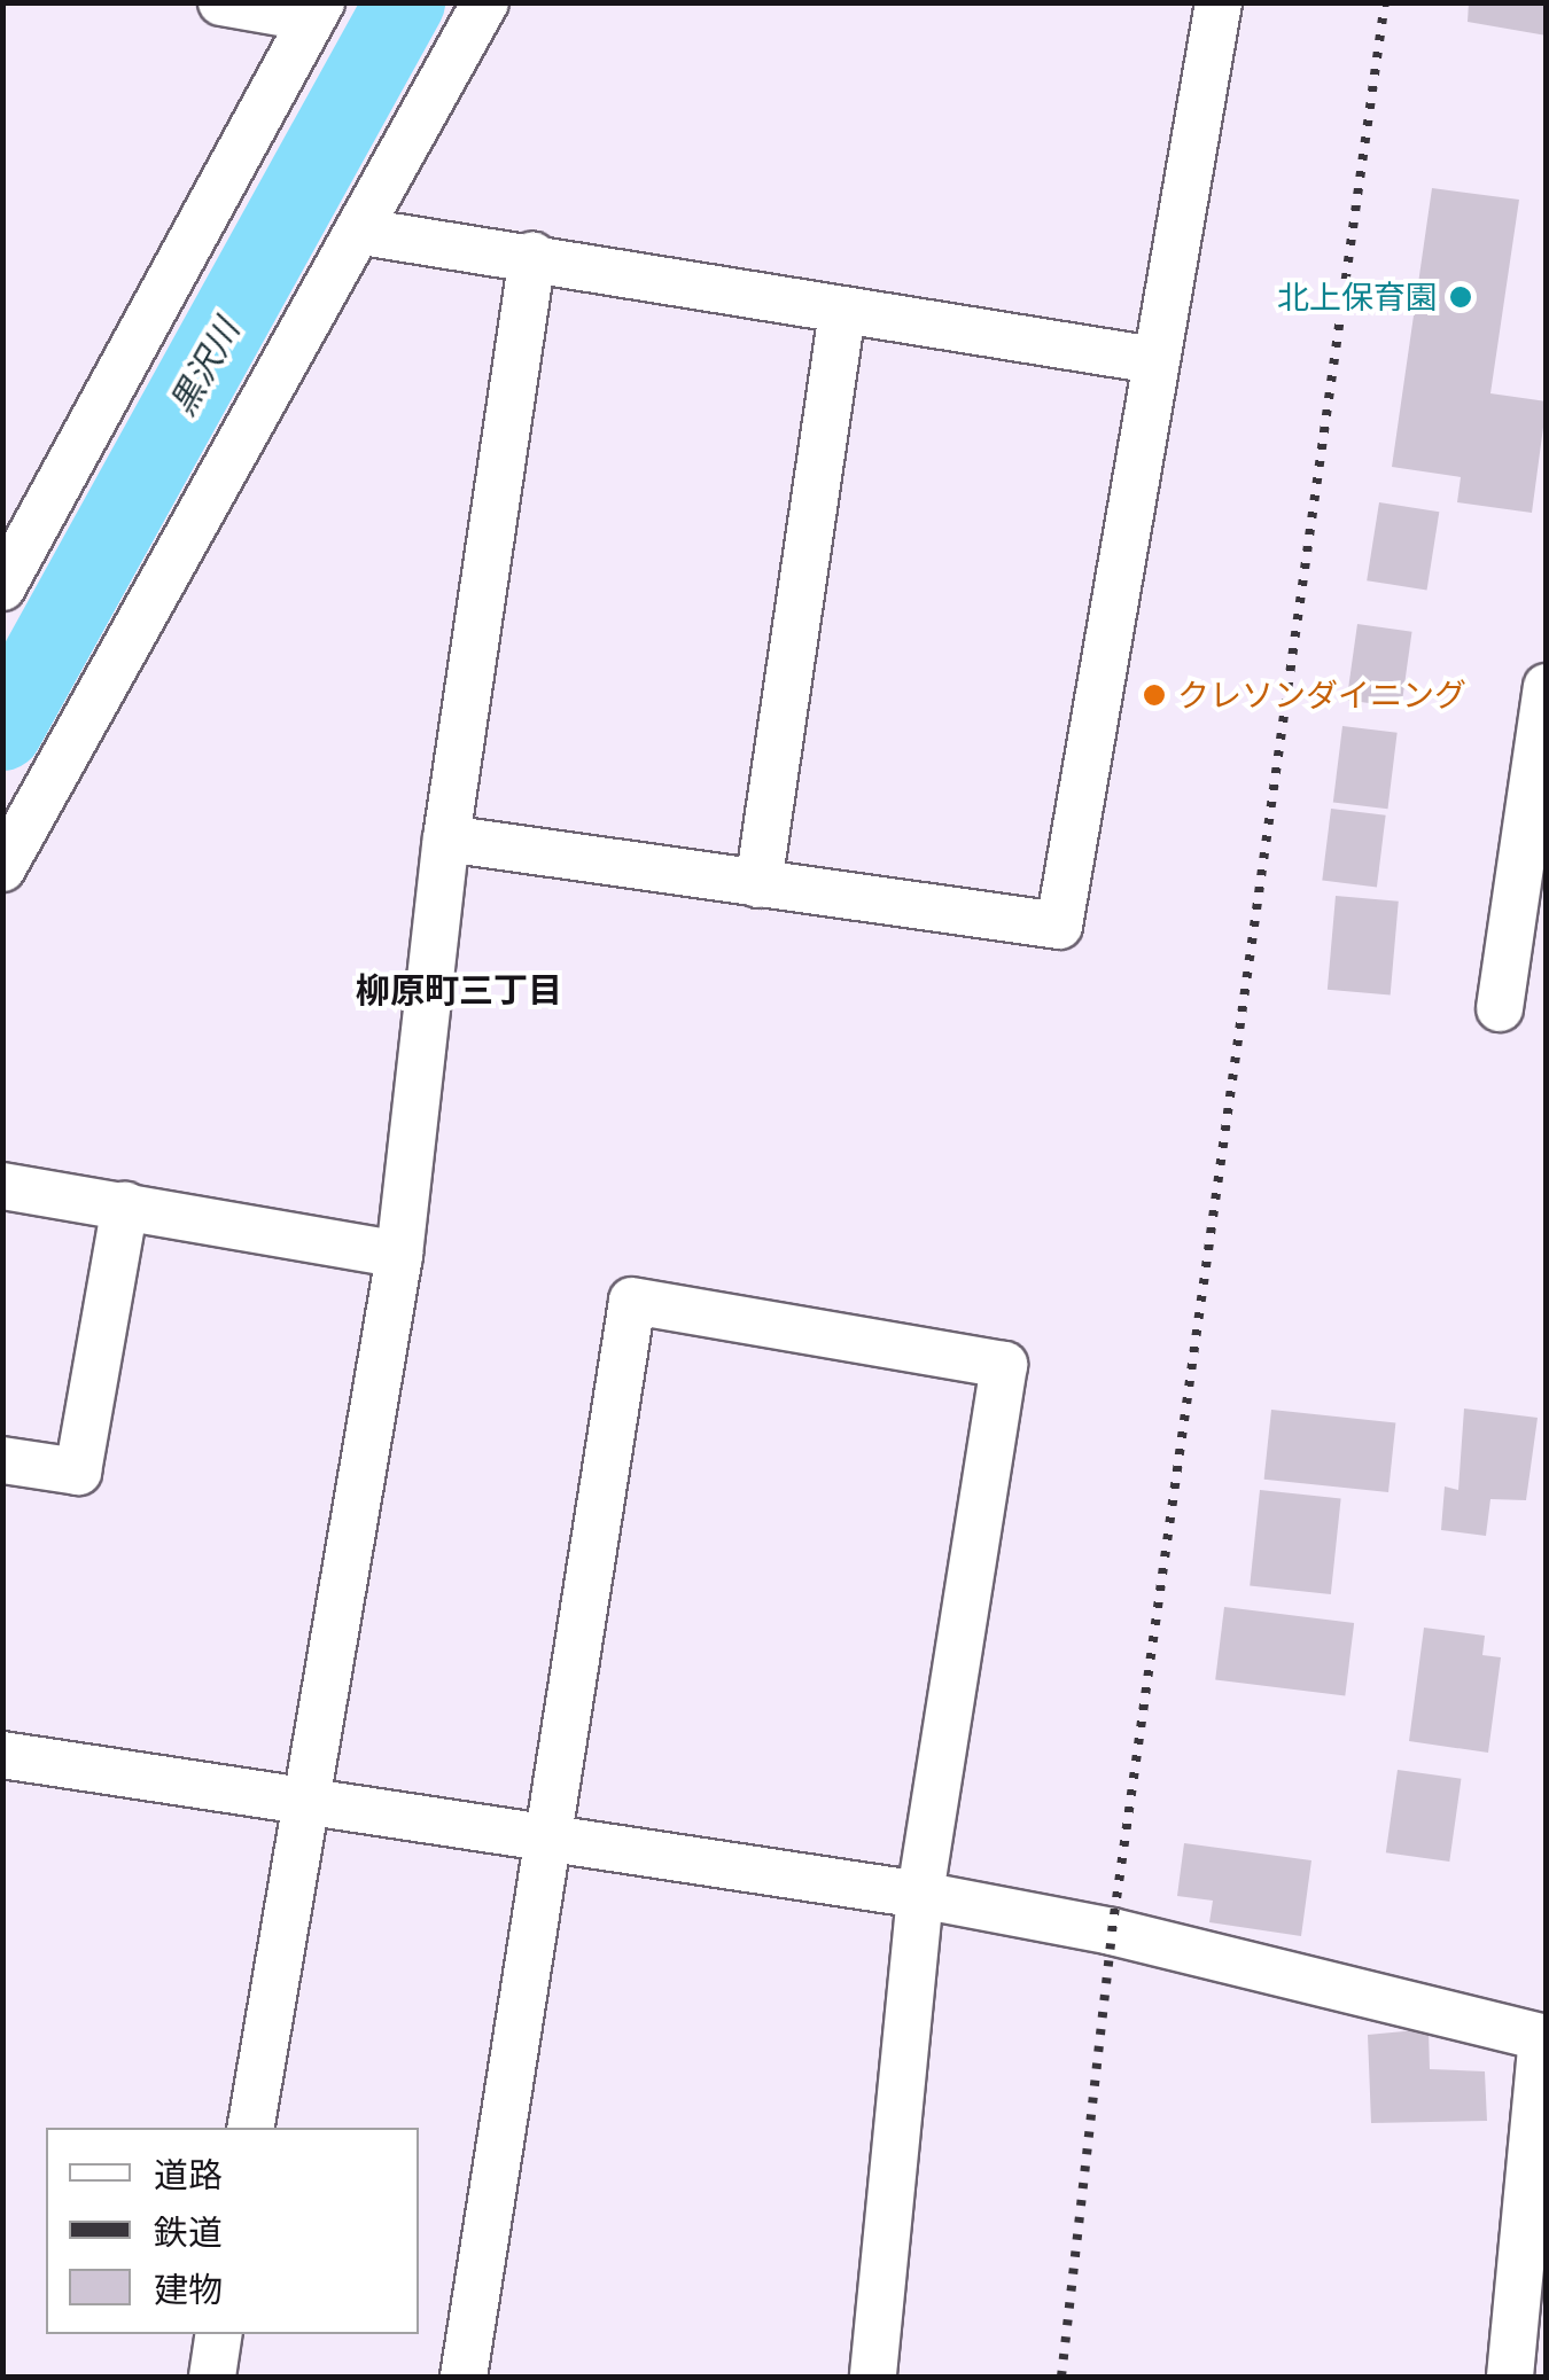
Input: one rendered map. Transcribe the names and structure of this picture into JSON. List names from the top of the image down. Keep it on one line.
{"districts":["柳原町三丁目"],"water":["黒沢川"],"places":["北上保育園","クレソンダイニング"],"legend":["道路","鉄道","建物"]}
